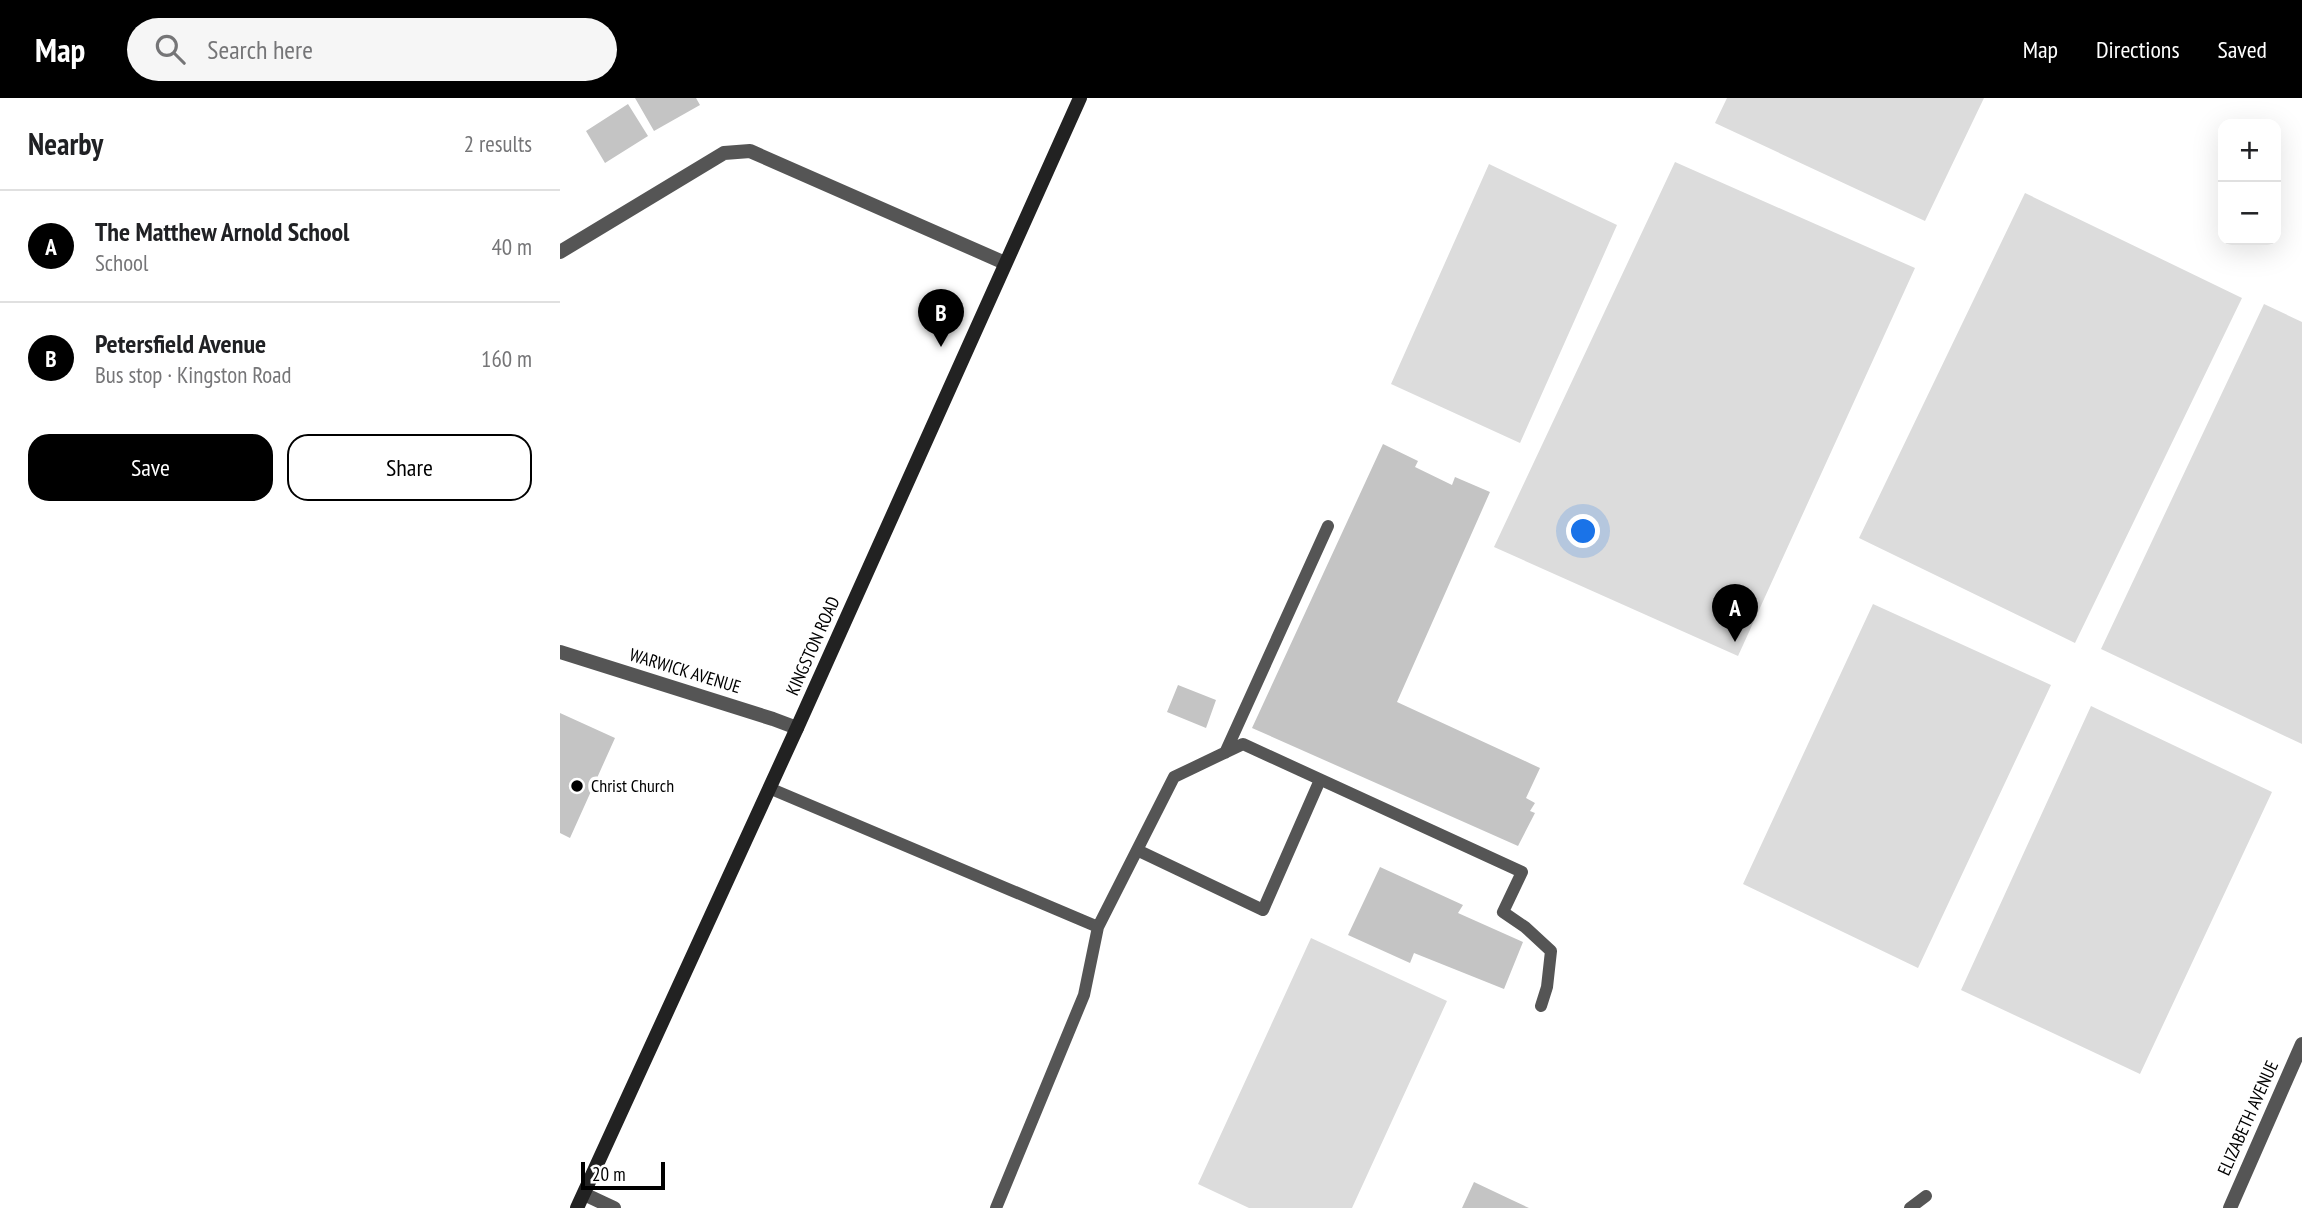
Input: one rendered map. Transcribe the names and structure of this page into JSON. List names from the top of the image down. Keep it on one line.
{"streets":{"street":["KINGSTON ROAD","WARWICK AVENUE","ELIZABETH AVENUE"]},"crossings":[["KINGSTON ROAD","WARWICK AVENUE"]],"places":["Christ Church"],"scale_bar":"20 m","page":{"header":"Map","search":"Search here","nav":["Map","Directions","Saved"],"heading":["Nearby","2 results"],"map_buttons":["+","−"],"list":[{"mark":"A","name":"The Matthew Arnold School","note":"School","value":"40 m"},{"mark":"B","name":"Petersfield Avenue","note":"Bus stop · Kingston Road","value":"160 m"}],"pins":["B","A"],"buttons":["Save","Share"],"scale":"20 m"}}
